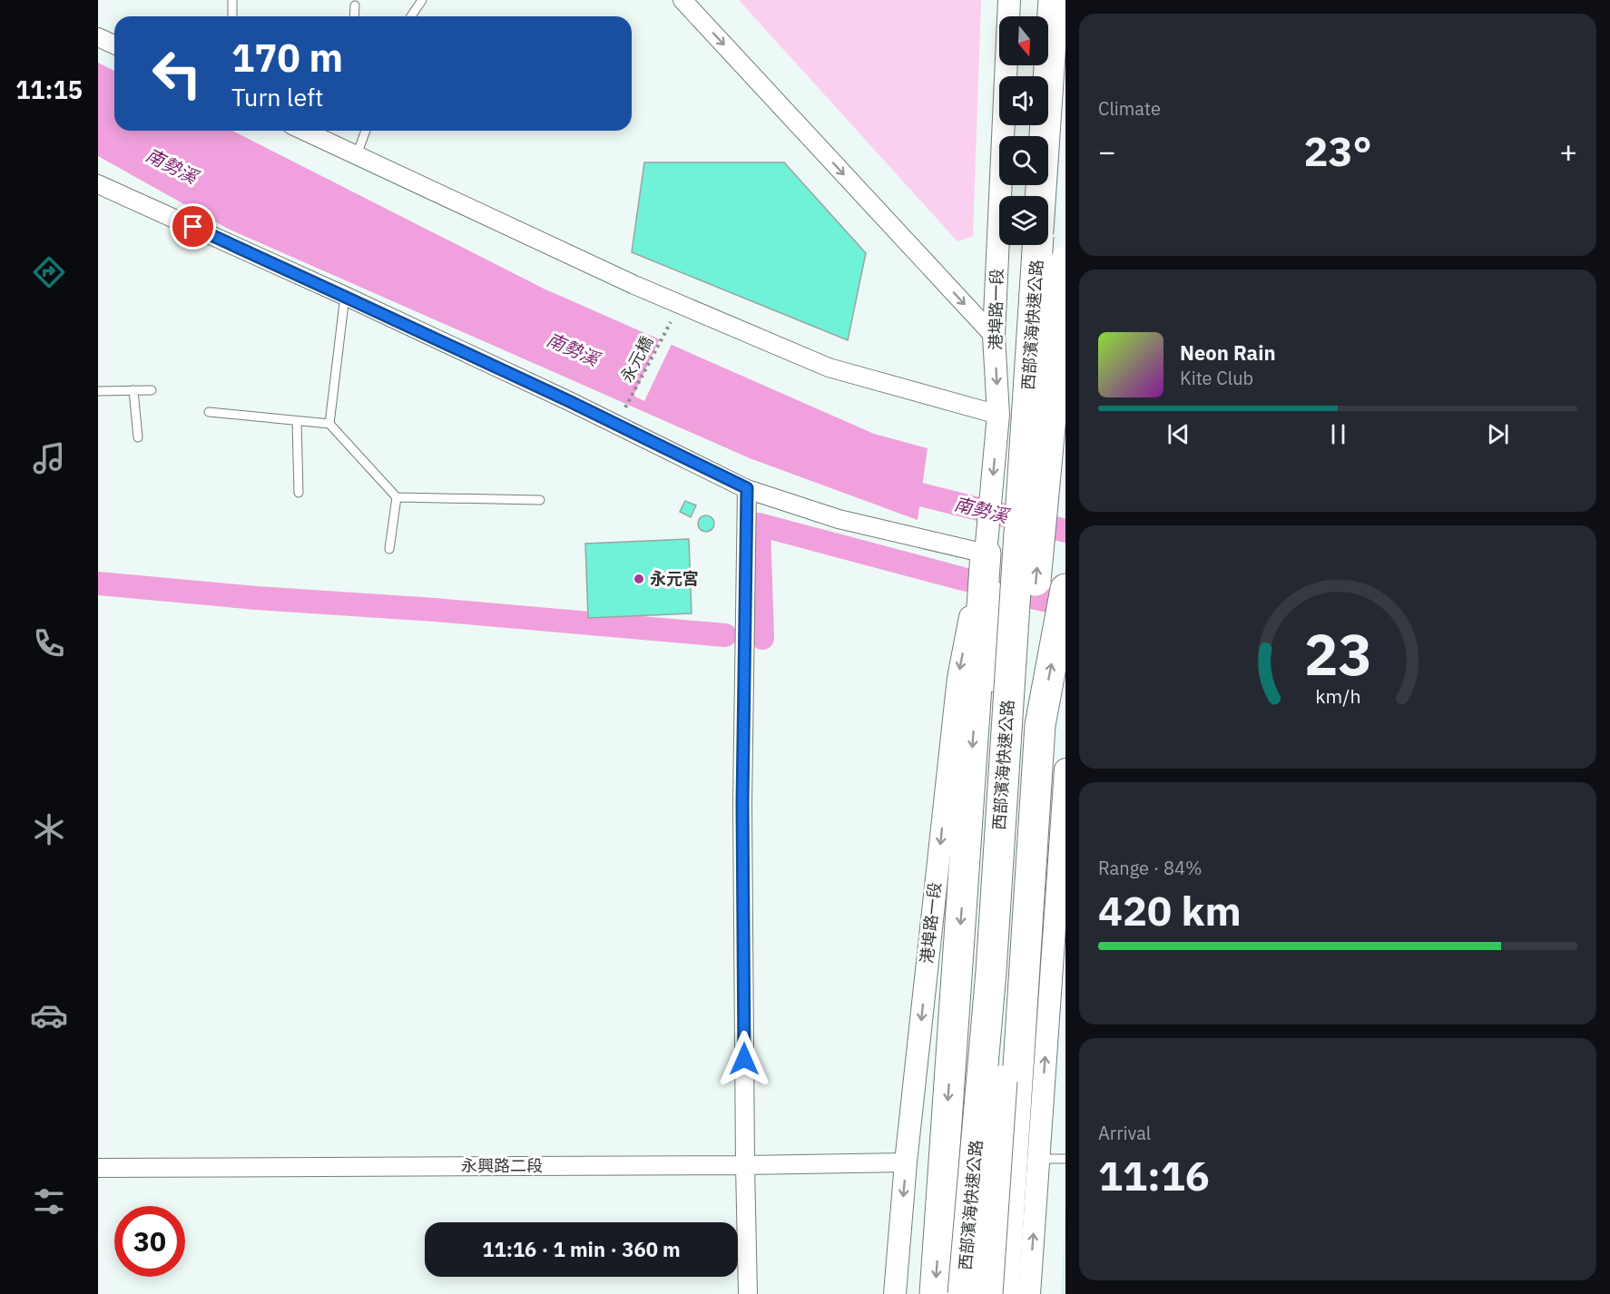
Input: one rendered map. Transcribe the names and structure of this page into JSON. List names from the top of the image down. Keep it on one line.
{"streets":{"highway":["西部濱海快速公路"],"street":["港埠路一段","永興路二段"],"path":["永元橋"]},"crossings":[["港埠路一段","西部濱海快速公路"],["港埠路一段","永興路二段"]],"water":["南勢溪"],"places":["永元宮"],"north":"bottom","page":{"tabs":"11:15","tile":["Climate",["Range · 84%","420 km"],["Arrival","11:16"]],"turn":["170 m","Turn left"],"heat":["−","23°","+"],"song":["Neon Rain","Kite Club"],"limit":"30","trip":"11:16 · 1 min · 360 m","gauge":["23","km/h"]}}
